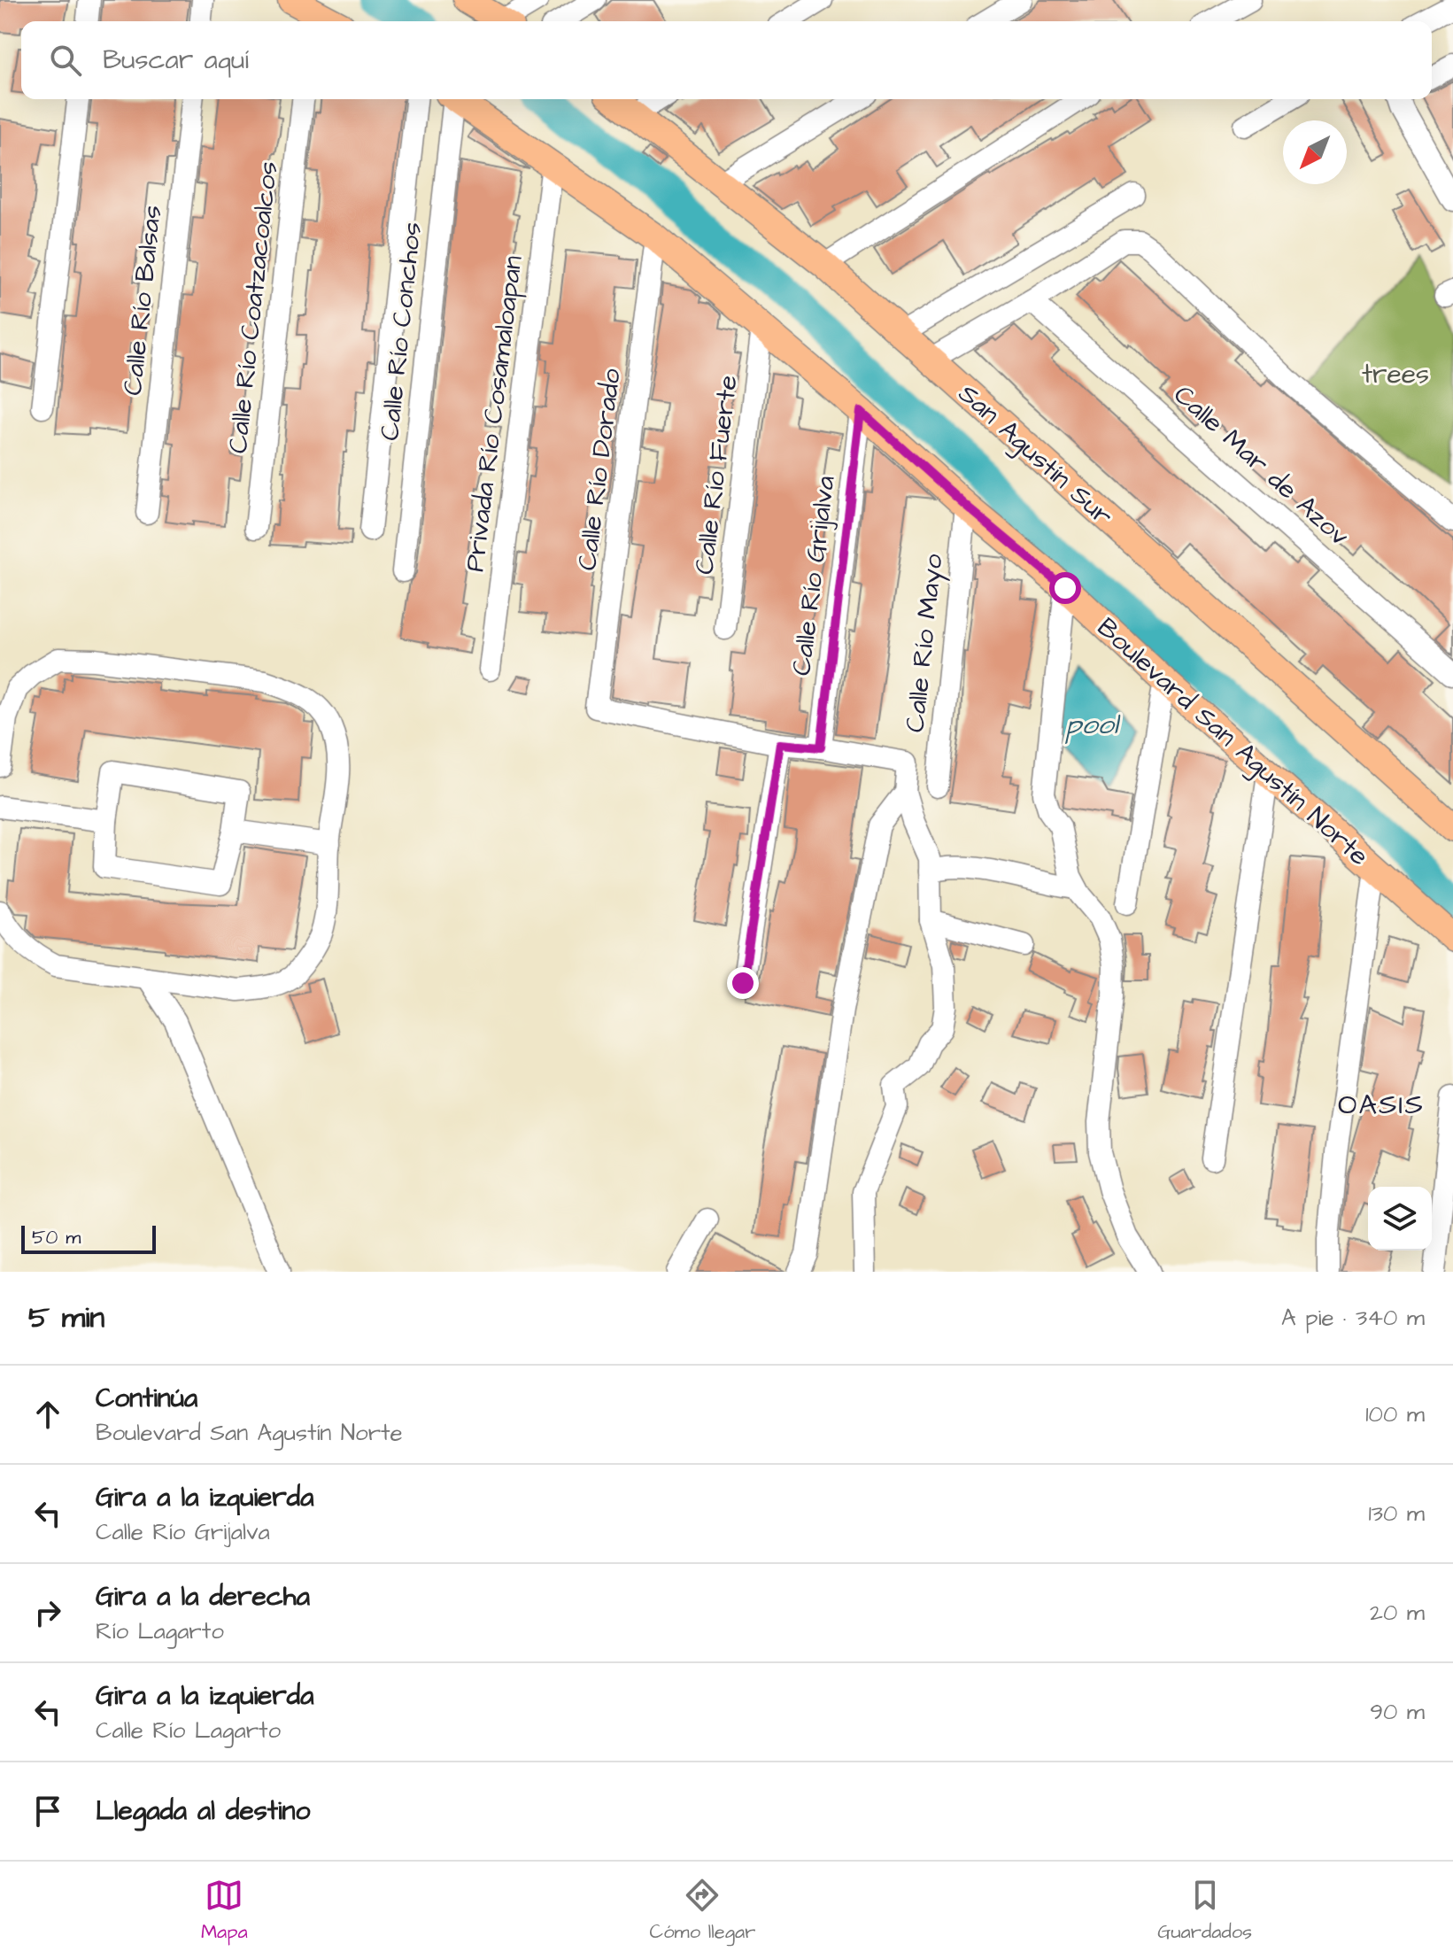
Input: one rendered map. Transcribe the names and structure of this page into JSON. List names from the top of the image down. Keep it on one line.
{"streets":{"main road":["San Agustín Sur","Boulevard San Agustín Norte"],"street":["Calle Río Balsas","Calle Río Coatzacoalcos","Calle Río Conchos","Privada Río Cosamaloapan","Calle Mar de Azov","Calle Río Dorado","Calle Río Fuerte","Calle Río Grijalva","Calle Río Mayo"]},"crossings":[["Privada Río Cosamaloapan","Boulevard San Agustín Norte"],["Calle Río Dorado","Boulevard San Agustín Norte"],["Calle Río Fuerte","Boulevard San Agustín Norte"],["Calle Río Grijalva","Boulevard San Agustín Norte"],["Calle Río Mayo","Boulevard San Agustín Norte"]],"districts":["OASIS"],"water":["pool"],"parks":["trees"],"scale_bar":"50 m","north":"bottom left","page":{"search":"Buscar aquí","scale":"50 m","heading":["5 min","A pie · 340 m"],"list":[["Continúa","Boulevard San Agustín Norte","100 m"],["Gira a la izquierda","Calle Río Grijalva","130 m"],["Gira a la derecha","Río Lagarto","20 m"],["Gira a la izquierda","Calle Río Lagarto","90 m"],"Llegada al destino"],"nav":["Mapa","Cómo llegar","Guardados"]}}
